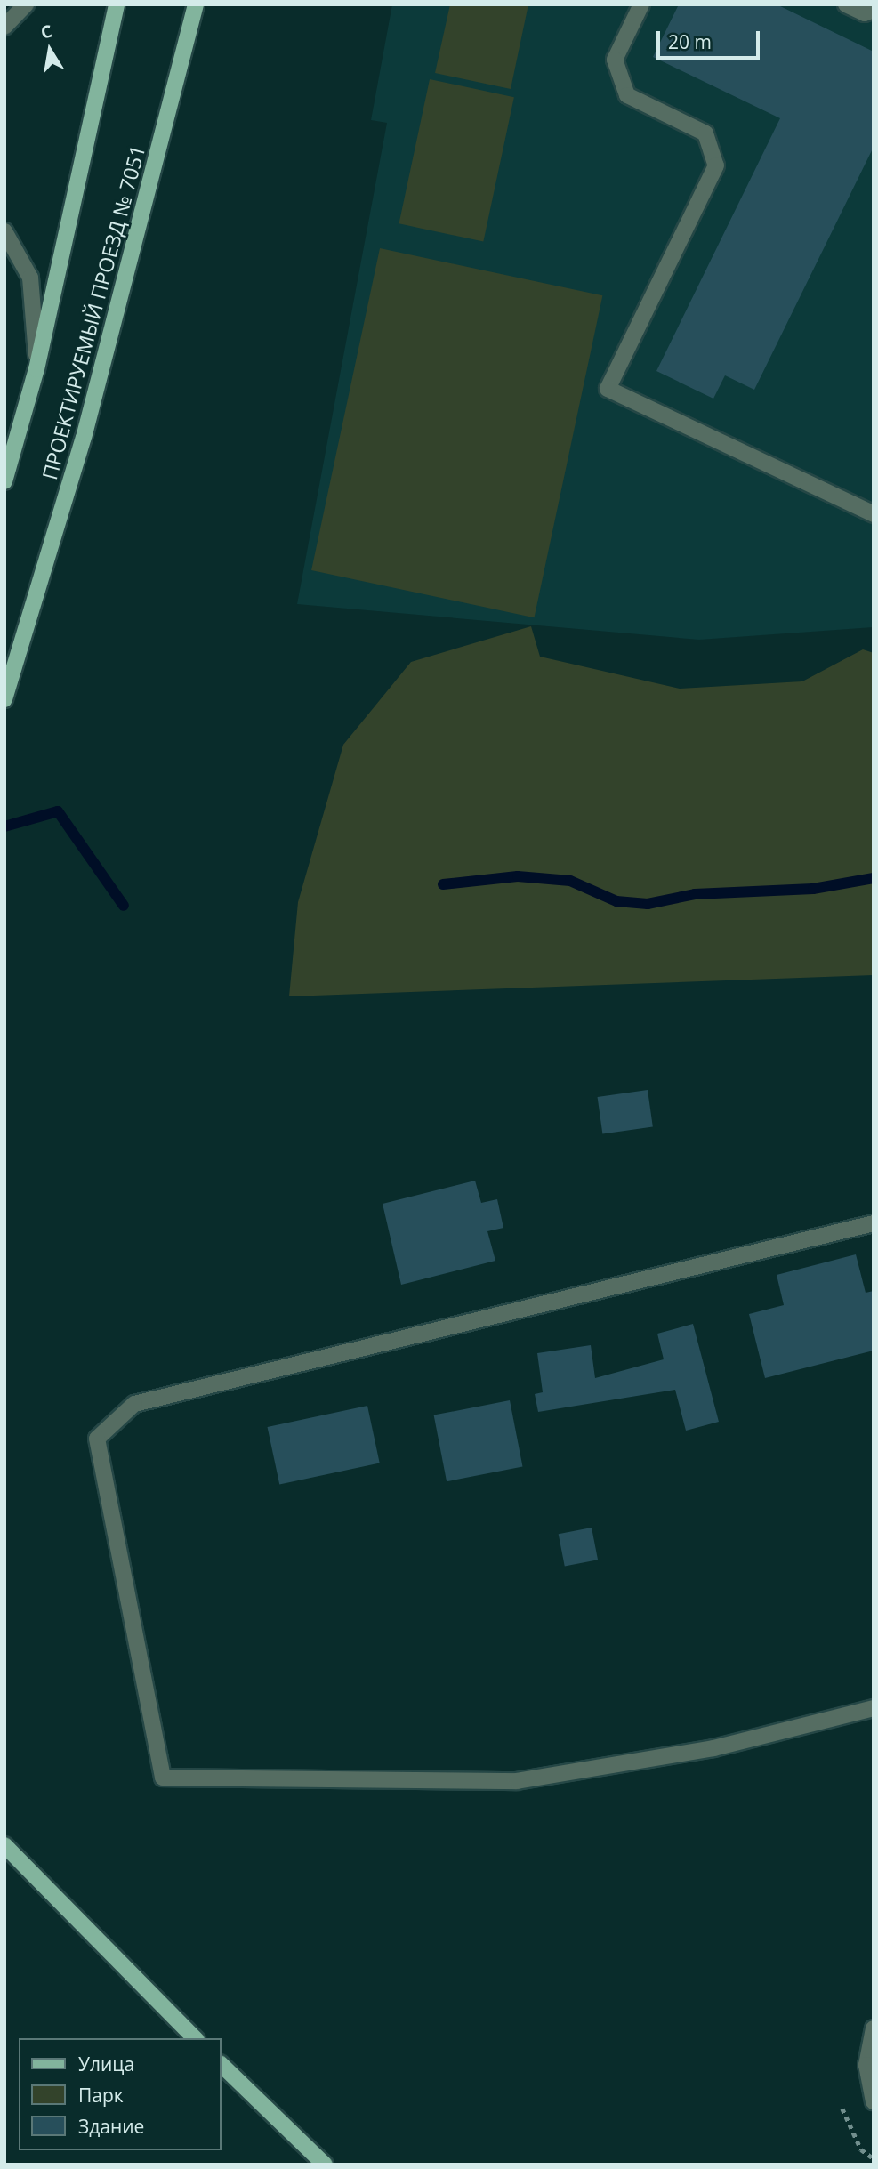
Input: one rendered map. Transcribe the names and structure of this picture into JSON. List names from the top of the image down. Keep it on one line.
{"streets":{"main road":["ПРОЕКТИРУЕМЫЙ ПРОЕЗД № 7051"]},"legend":["Улица","Парк","Здание"],"scale_bar":"20 m","north":"top"}
